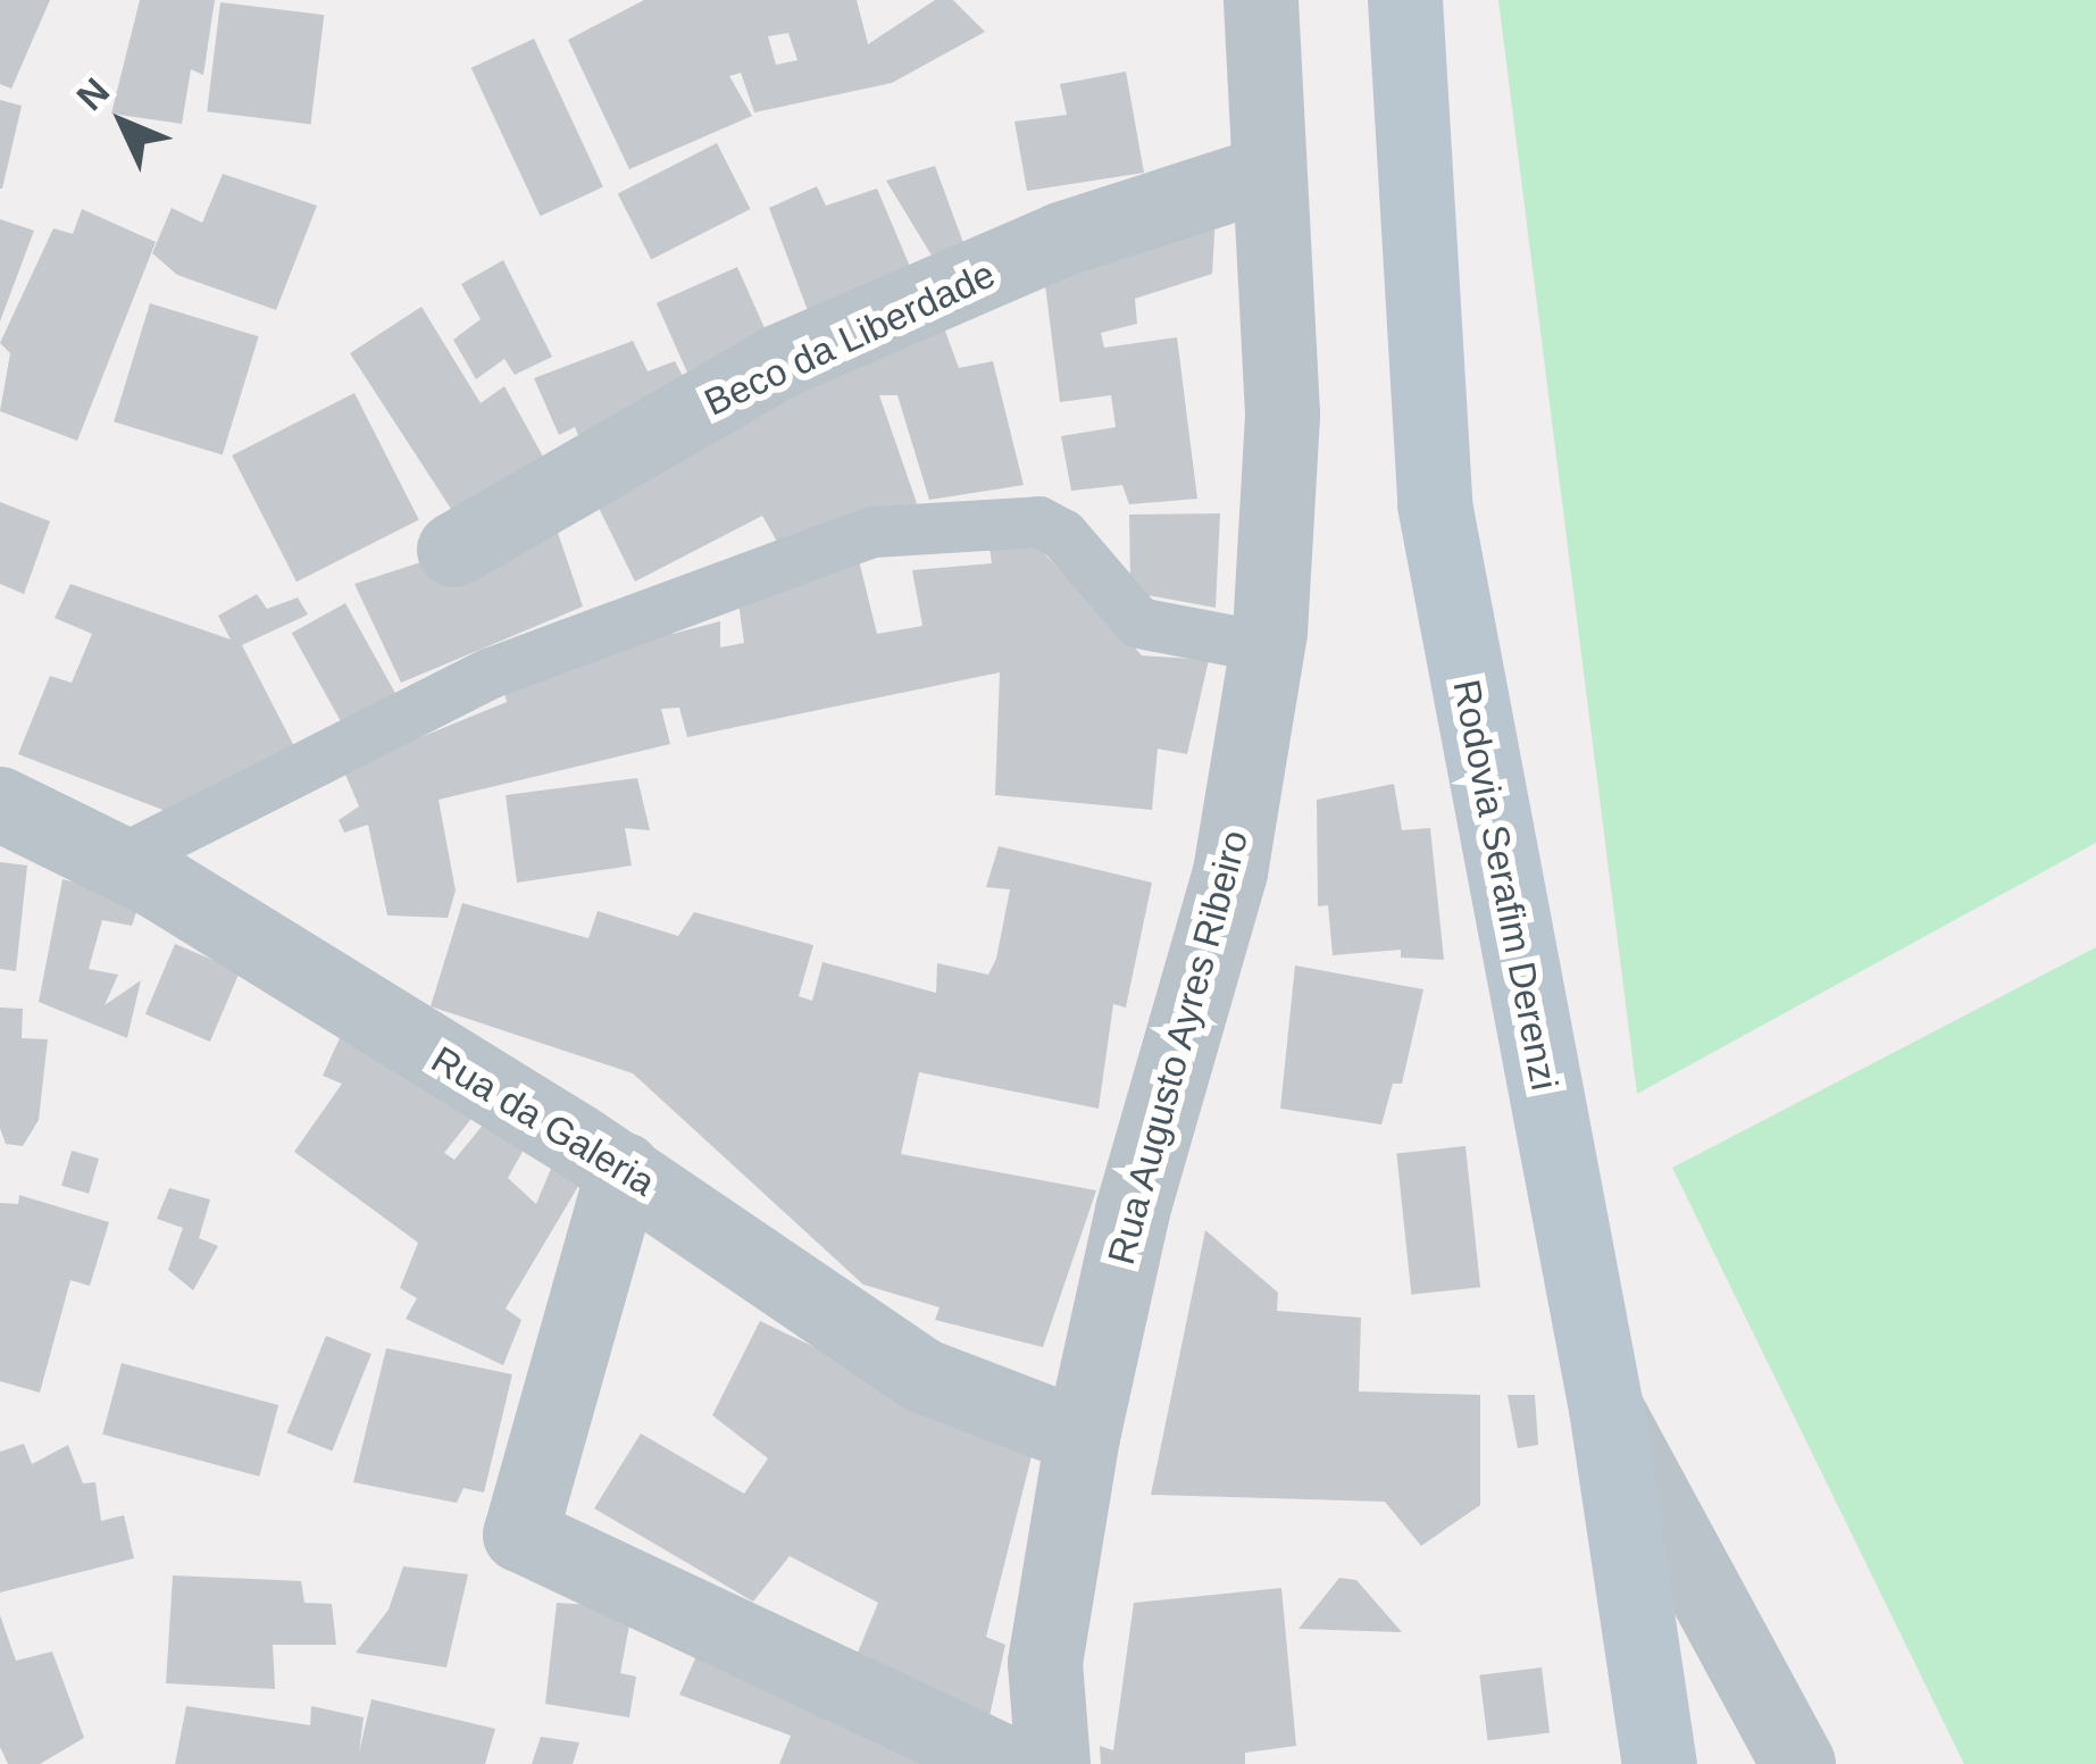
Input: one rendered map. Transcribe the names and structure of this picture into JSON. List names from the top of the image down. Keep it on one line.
{"streets":{"main road":["Rodovia Serafim Derenzi"],"street":["Beco da Liberdade","Rua Augusto Ayres Ribeiro","Rua da Galeria"]},"crossings":[["Beco da Liberdade","Rua Augusto Ayres Ribeiro"],["Rua Augusto Ayres Ribeiro","Rua da Galeria"]],"north":"top left"}
